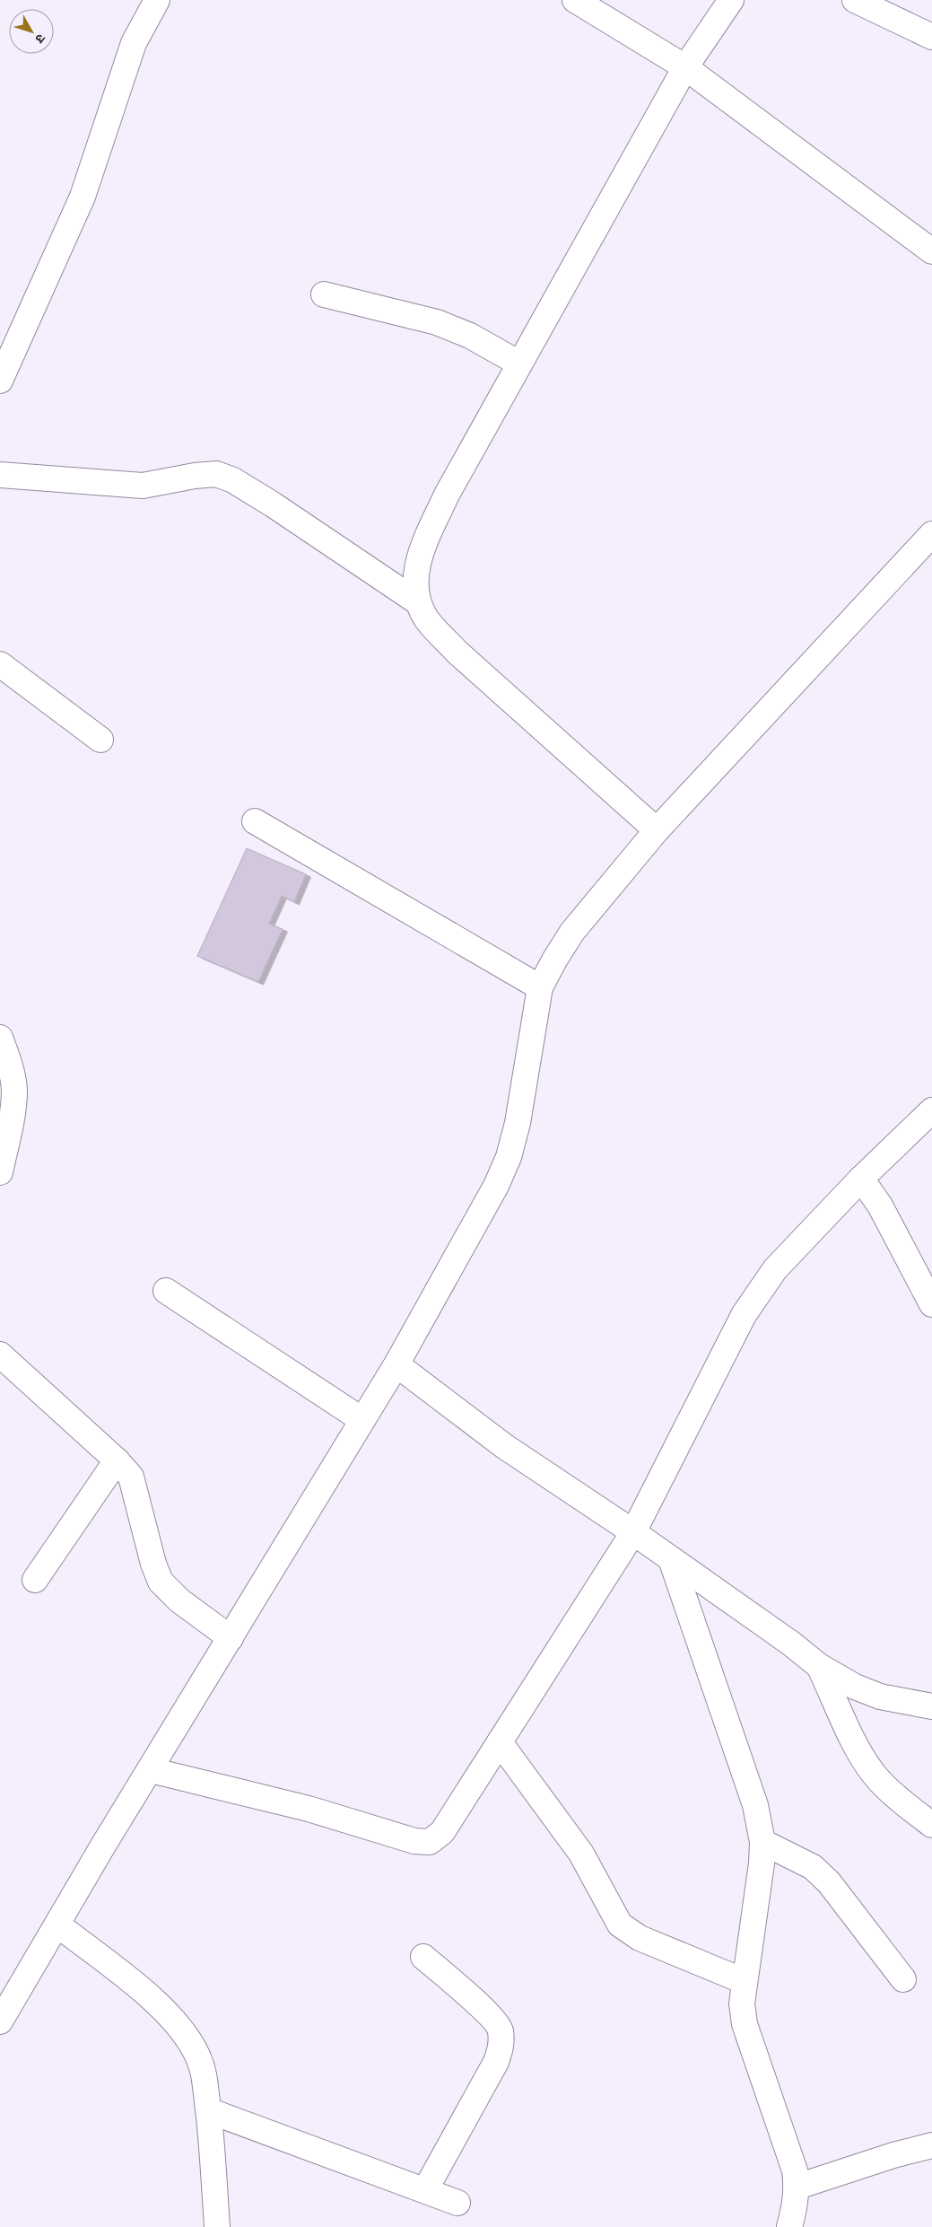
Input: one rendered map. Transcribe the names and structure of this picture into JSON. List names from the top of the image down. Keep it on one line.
{"north":"bottom right"}
